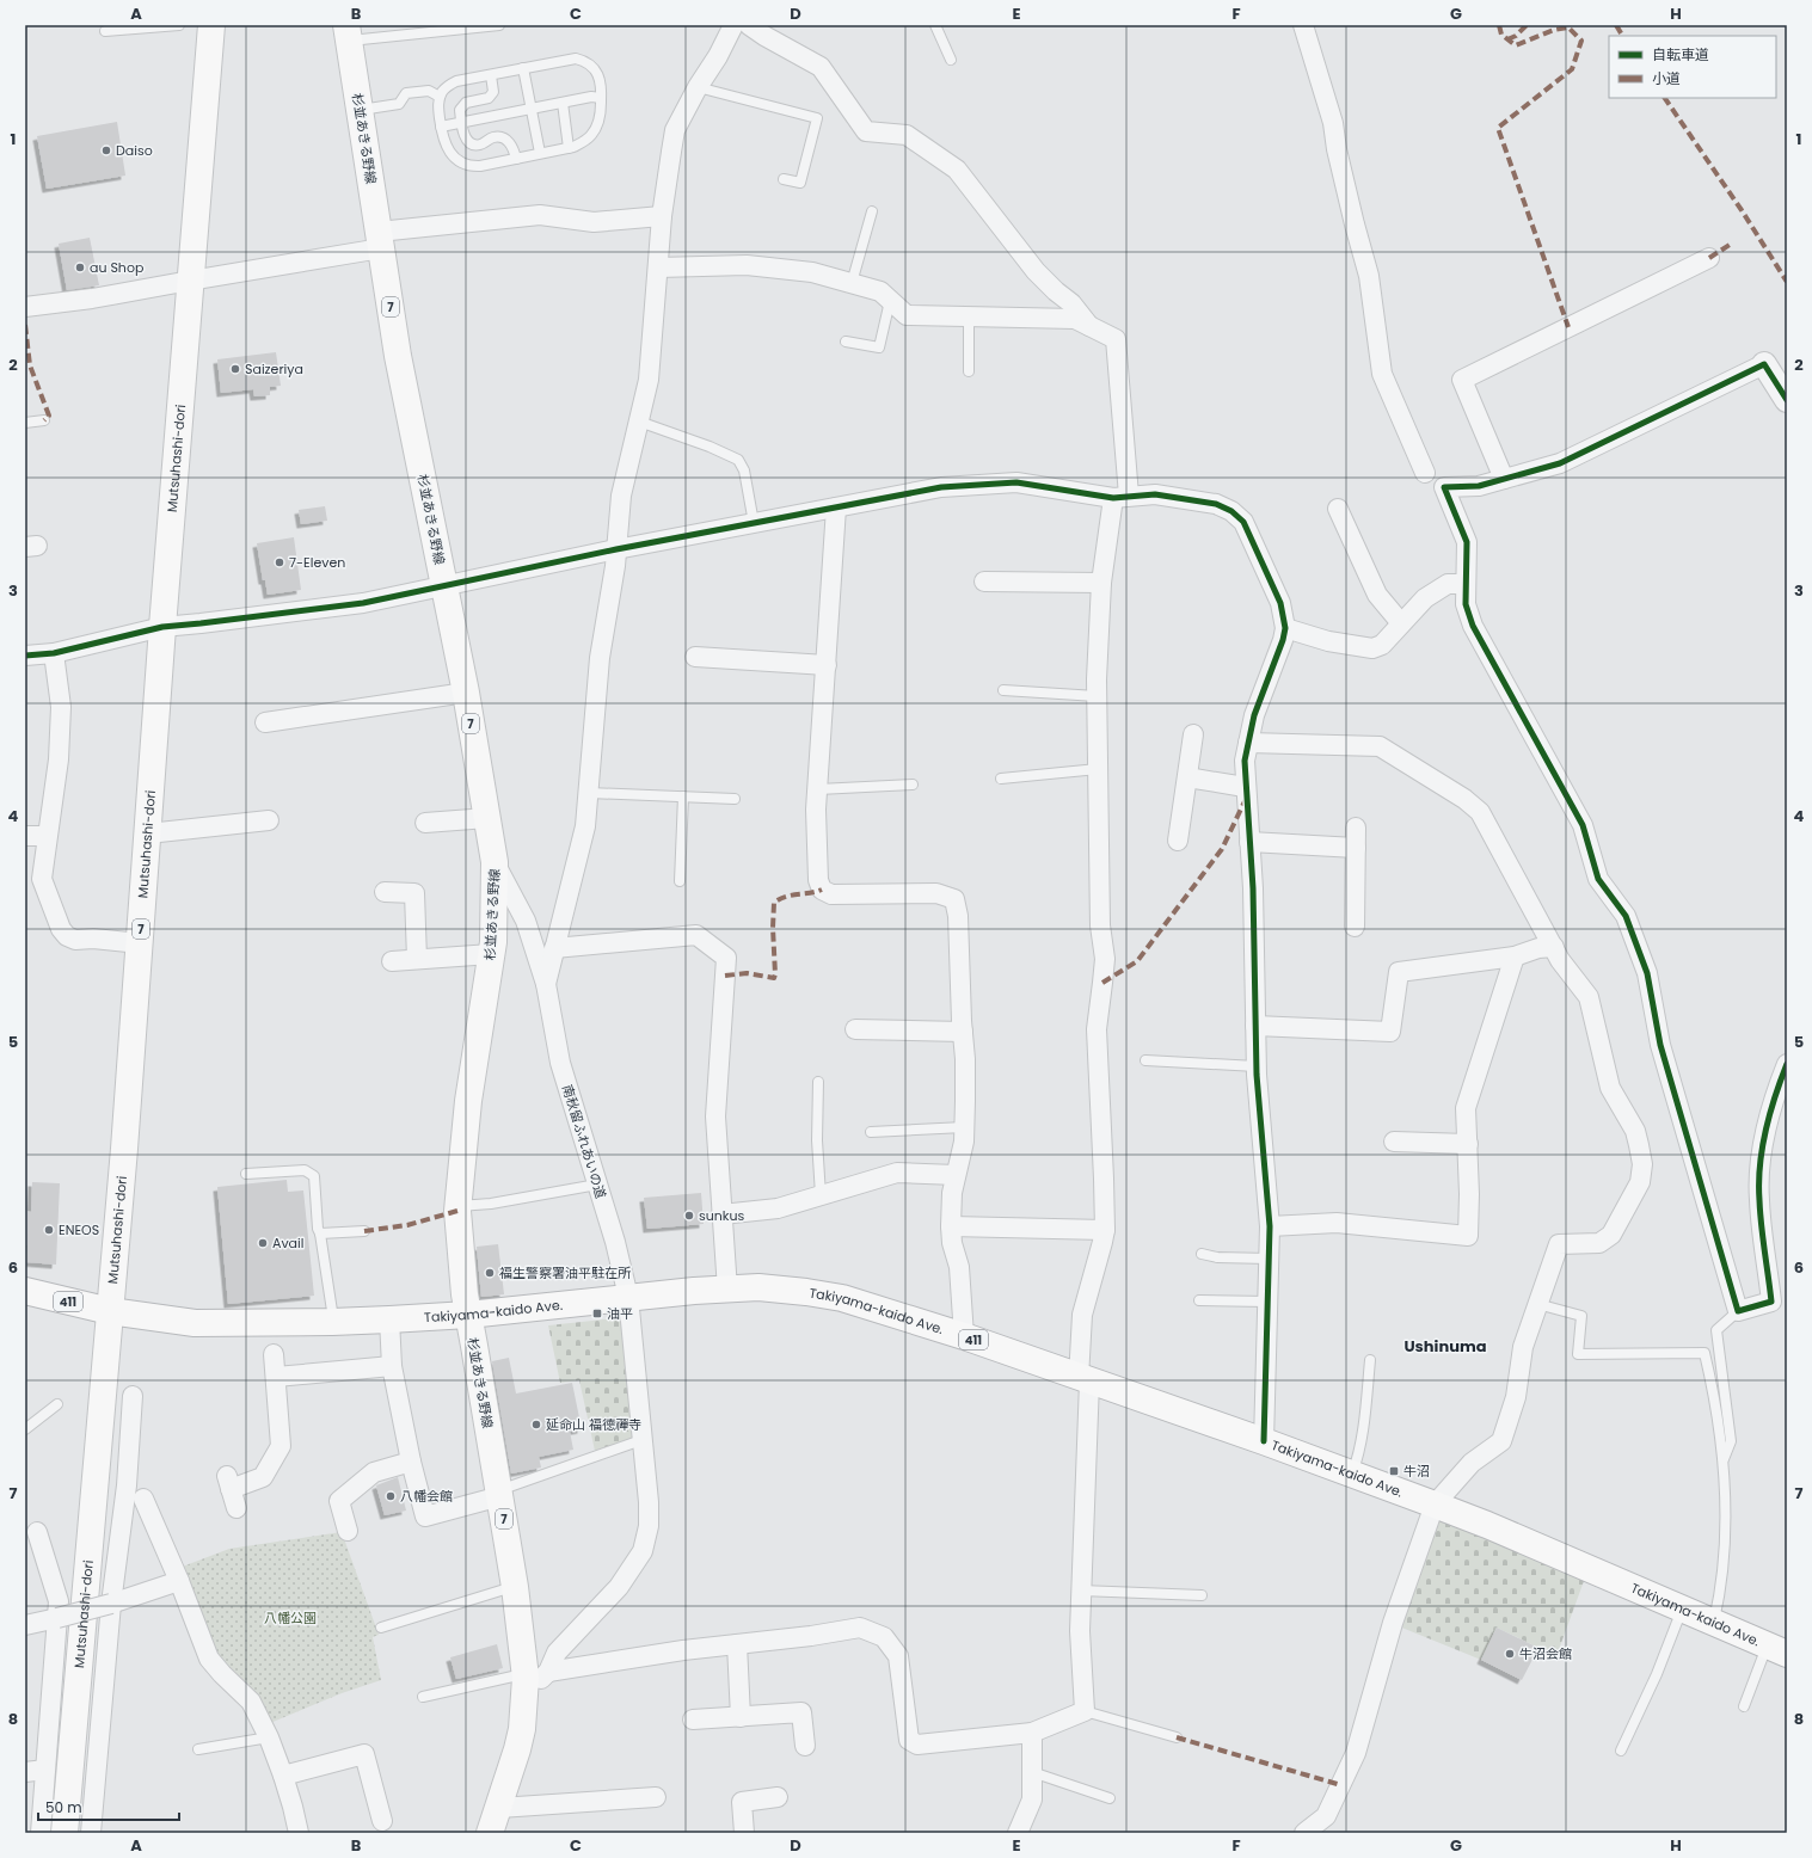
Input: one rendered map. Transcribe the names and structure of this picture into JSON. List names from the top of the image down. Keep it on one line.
{"streets":{"main road":["杉並あきる野線","7","Mutsuhashi-dori","411","Takiyama-kaido Ave."],"street":["南秋留ふれあいの道"]},"crossings":[["杉並あきる野線","南秋留ふれあいの道"],["杉並あきる野線","Takiyama-kaido Ave."],["Mutsuhashi-dori","Takiyama-kaido Ave."],["南秋留ふれあいの道","Takiyama-kaido Ave."]],"districts":["Ushinuma"],"parks":["八幡公園"],"places":{"other":["Daiso","au Shop","Saizeriya","7-Eleven","sunkus","ENEOS","Avail","福生警察署油平駐在所","延命山 福德禪寺","八幡会館","牛沼会館"],"transit":["油平","牛沼"]},"legend":["自転車道","小道"],"scale_bar":"50 m","grid":{"columns":["A","B","C","D","E","F","G","H"],"rows":["1","2","3","4","5","6","7","8"]}}
